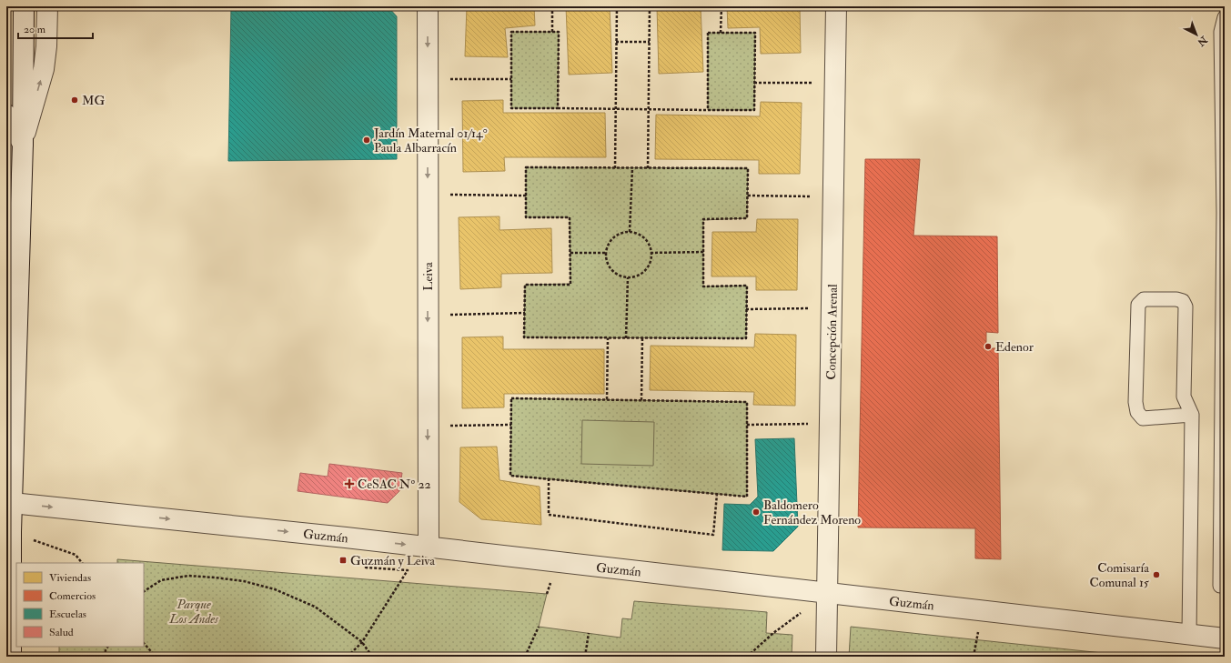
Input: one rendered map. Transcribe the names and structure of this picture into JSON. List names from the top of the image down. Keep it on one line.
{"streets":{"street":["Leiva","Concepción Arenal","Guzmán"]},"crossings":[["Leiva","Guzmán"],["Concepción Arenal","Guzmán"]],"one_way":["Leiva"],"parks":["Parque Los Andes"],"places":{"other":["MG","Jardín Maternal 01/14° Paula Albarracín","Edenor","Baldomero Fernández Moreno","Comisaría Comunal 15"],"health":["CeSAC Nº 22"],"transit":["Guzmán y Leiva"]},"legend":["Viviendas","Comercios","Escuelas","Salud"],"scale_bar":"20 m","north":"bottom right"}
